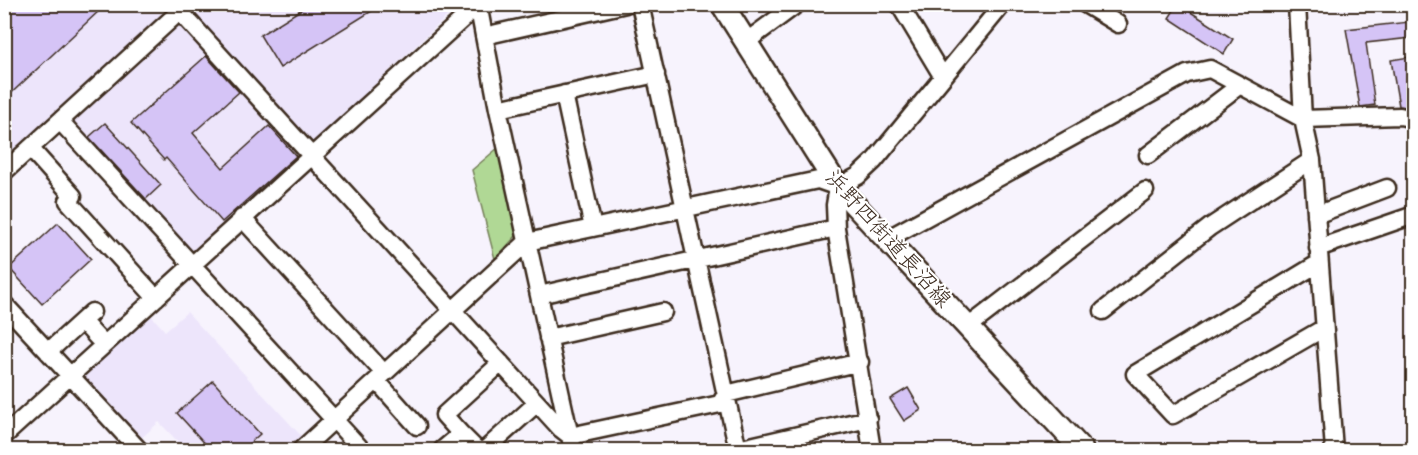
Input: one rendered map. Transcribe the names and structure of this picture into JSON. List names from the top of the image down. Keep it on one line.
{"streets":{"main road":["浜野四街道長沼線"]}}
